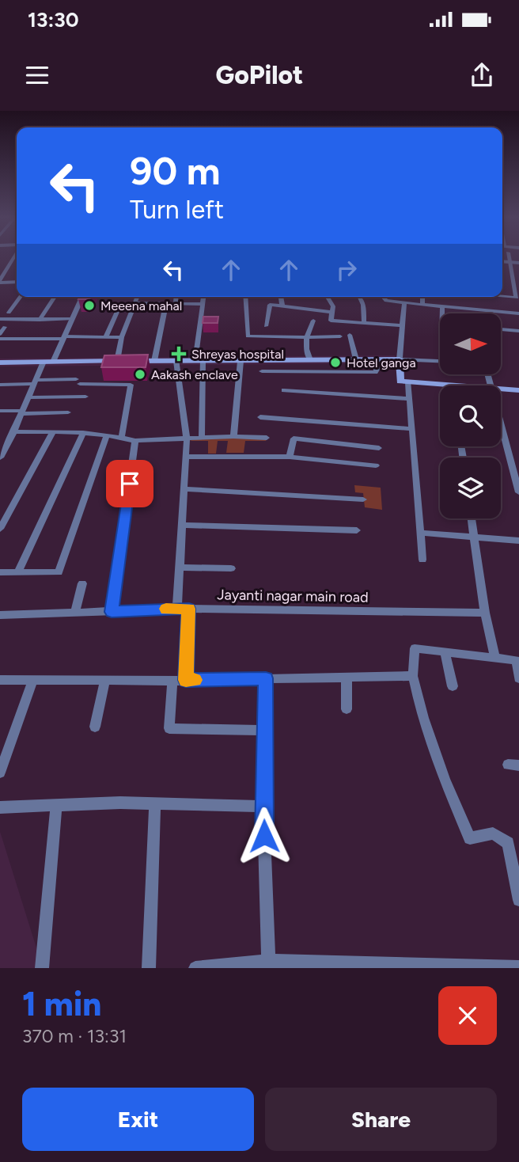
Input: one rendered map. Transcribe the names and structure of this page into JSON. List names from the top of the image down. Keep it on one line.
{"streets":{"street":["Jayanti nagar main road"]},"places":{"other":["Meeena mahal","Hotel ganga","Aakash enclave"],"health":["Shreyas hospital"]},"north":"right","page":{"status":"13:30","header":"GoPilot","turn":["90 m","Turn left"],"heading":["1 min","370 m · 13:31"],"buttons":["Exit","Share"]}}
